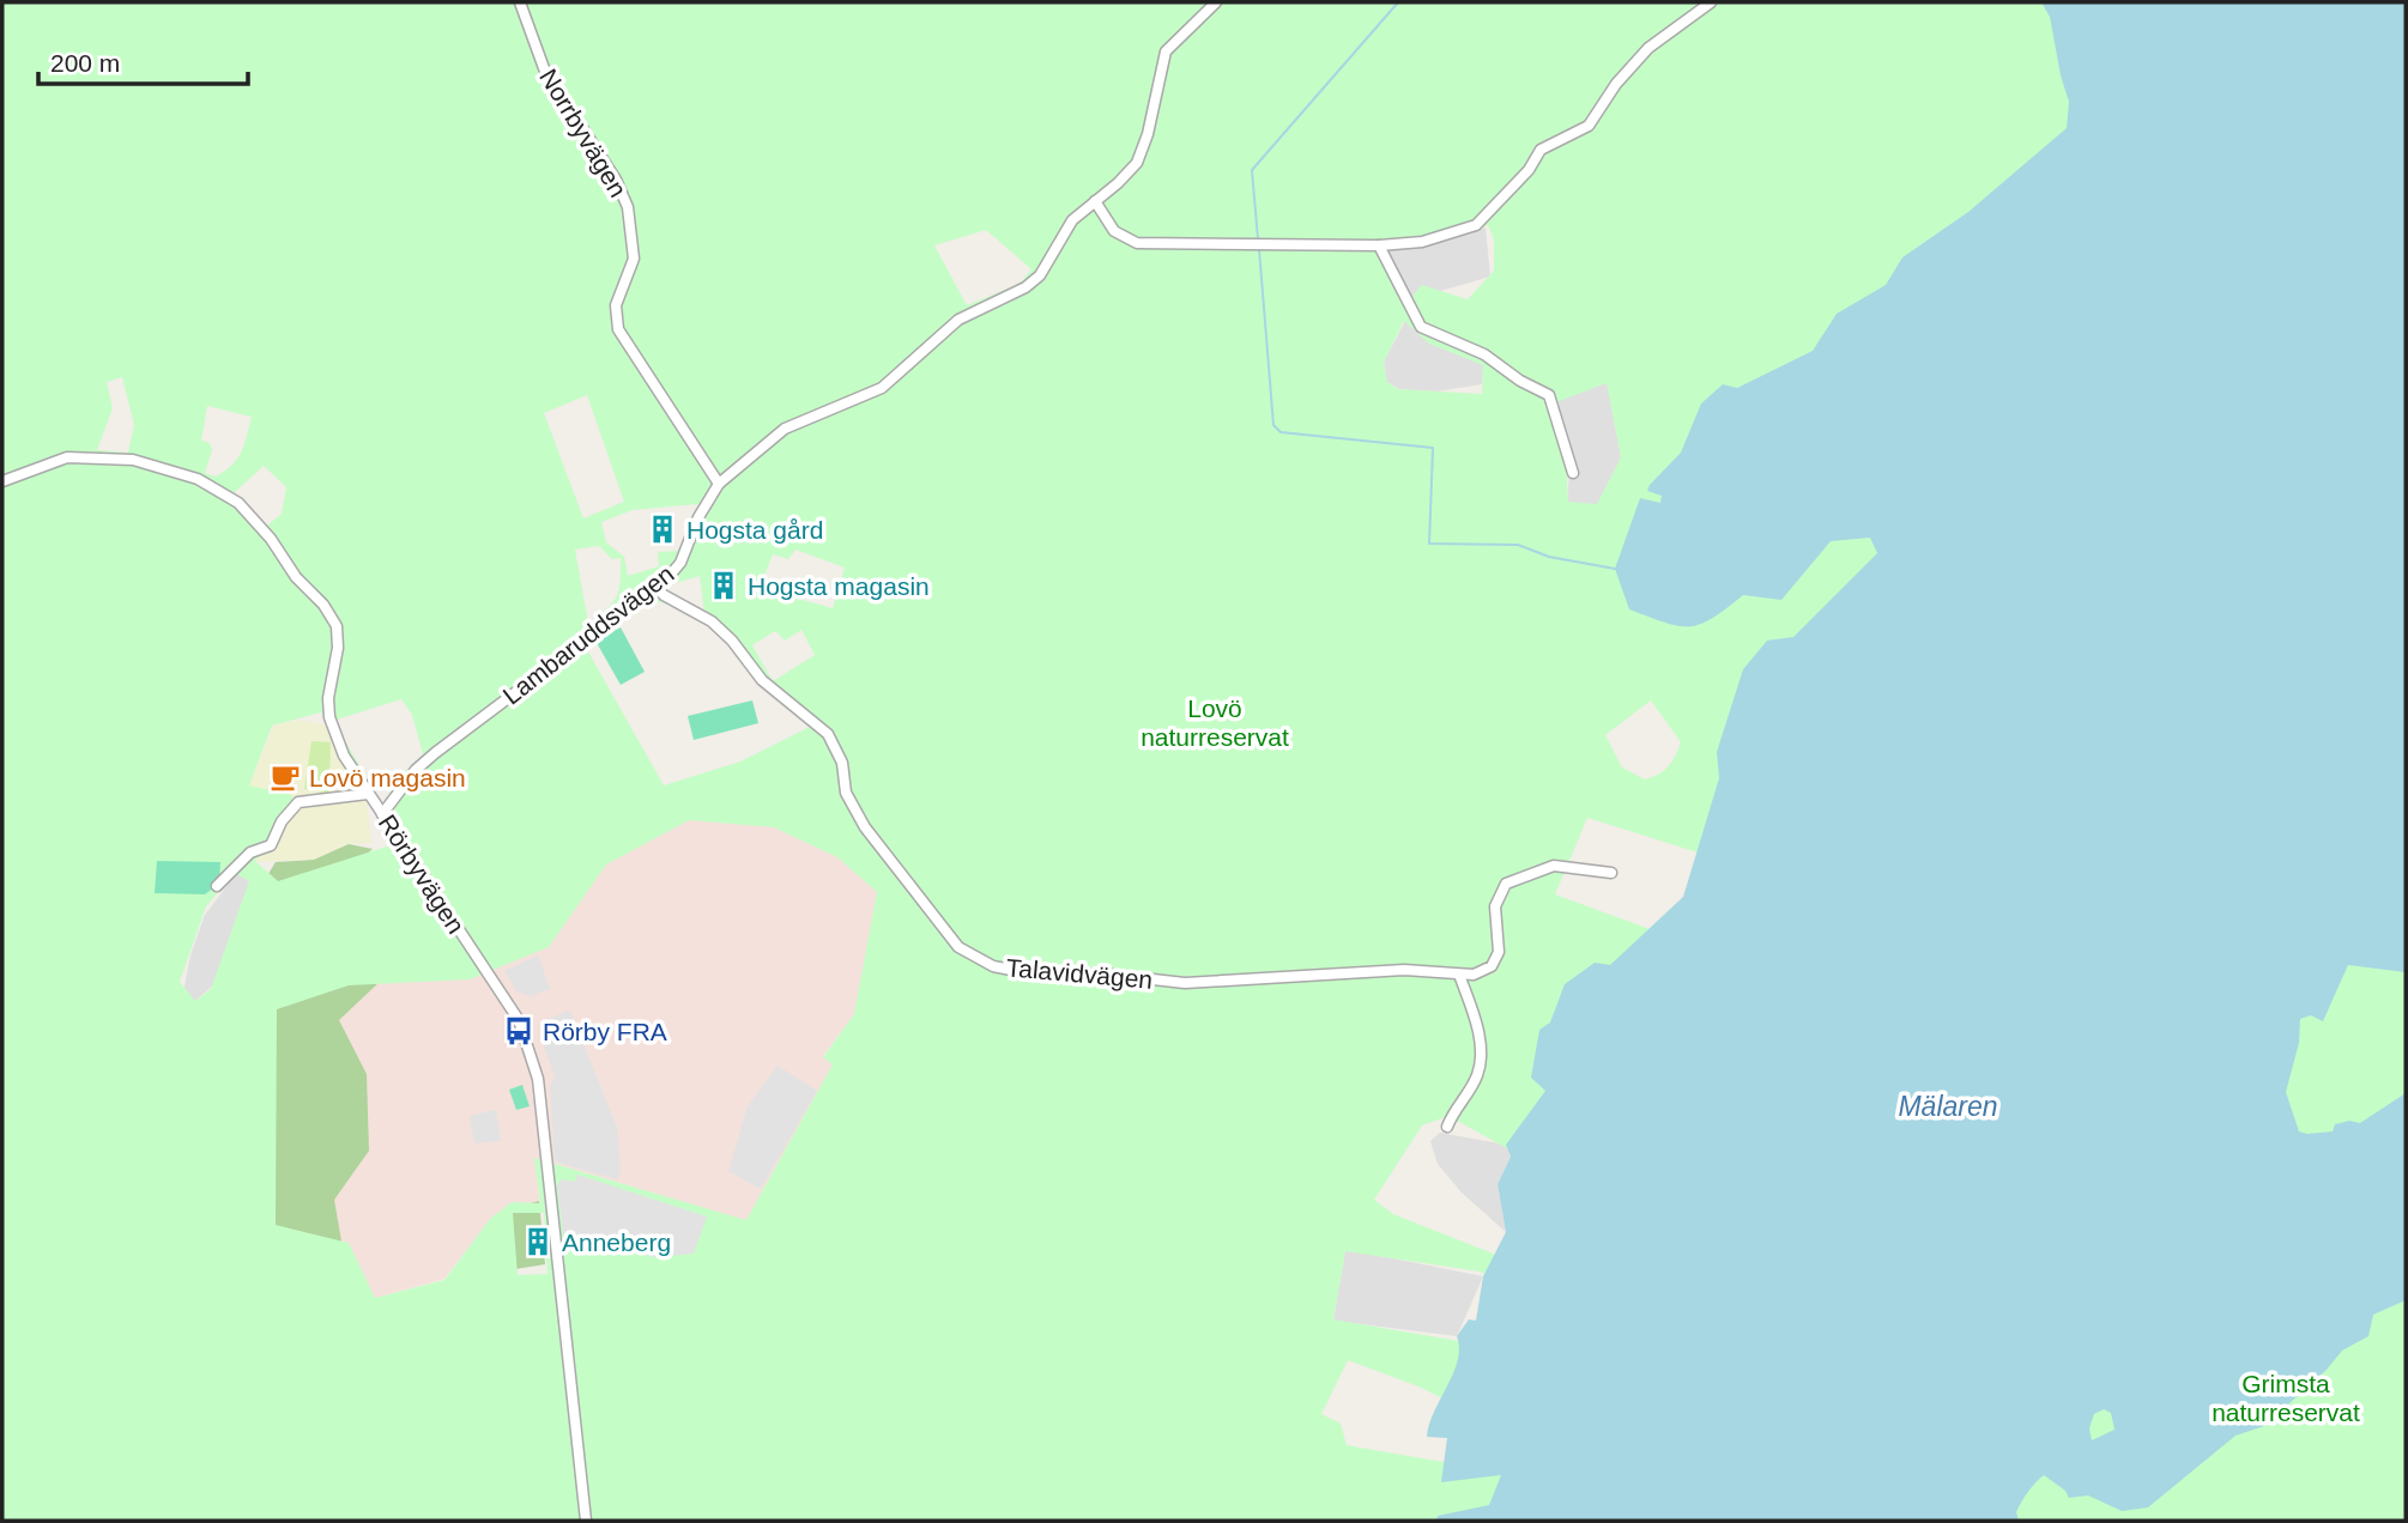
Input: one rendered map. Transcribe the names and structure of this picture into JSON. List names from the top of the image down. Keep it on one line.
{"streets":{"street":["Norrbyvägen","Lambaruddsvägen","Rörbyvägen","Talavidvägen"]},"crossings":[["Norrbyvägen","Lambaruddsvägen"],["Lambaruddsvägen","Rörbyvägen"],["Lambaruddsvägen","Talavidvägen"]],"water":["Mälaren"],"parks":["Lovö naturreservat","Grimsta naturreservat"],"places":{"building":["Hogsta gård","Hogsta magasin","Anneberg"],"cafe":["Lovö magasin"],"bus stop":["Rörby FRA"]},"scale_bar":"200 m"}
